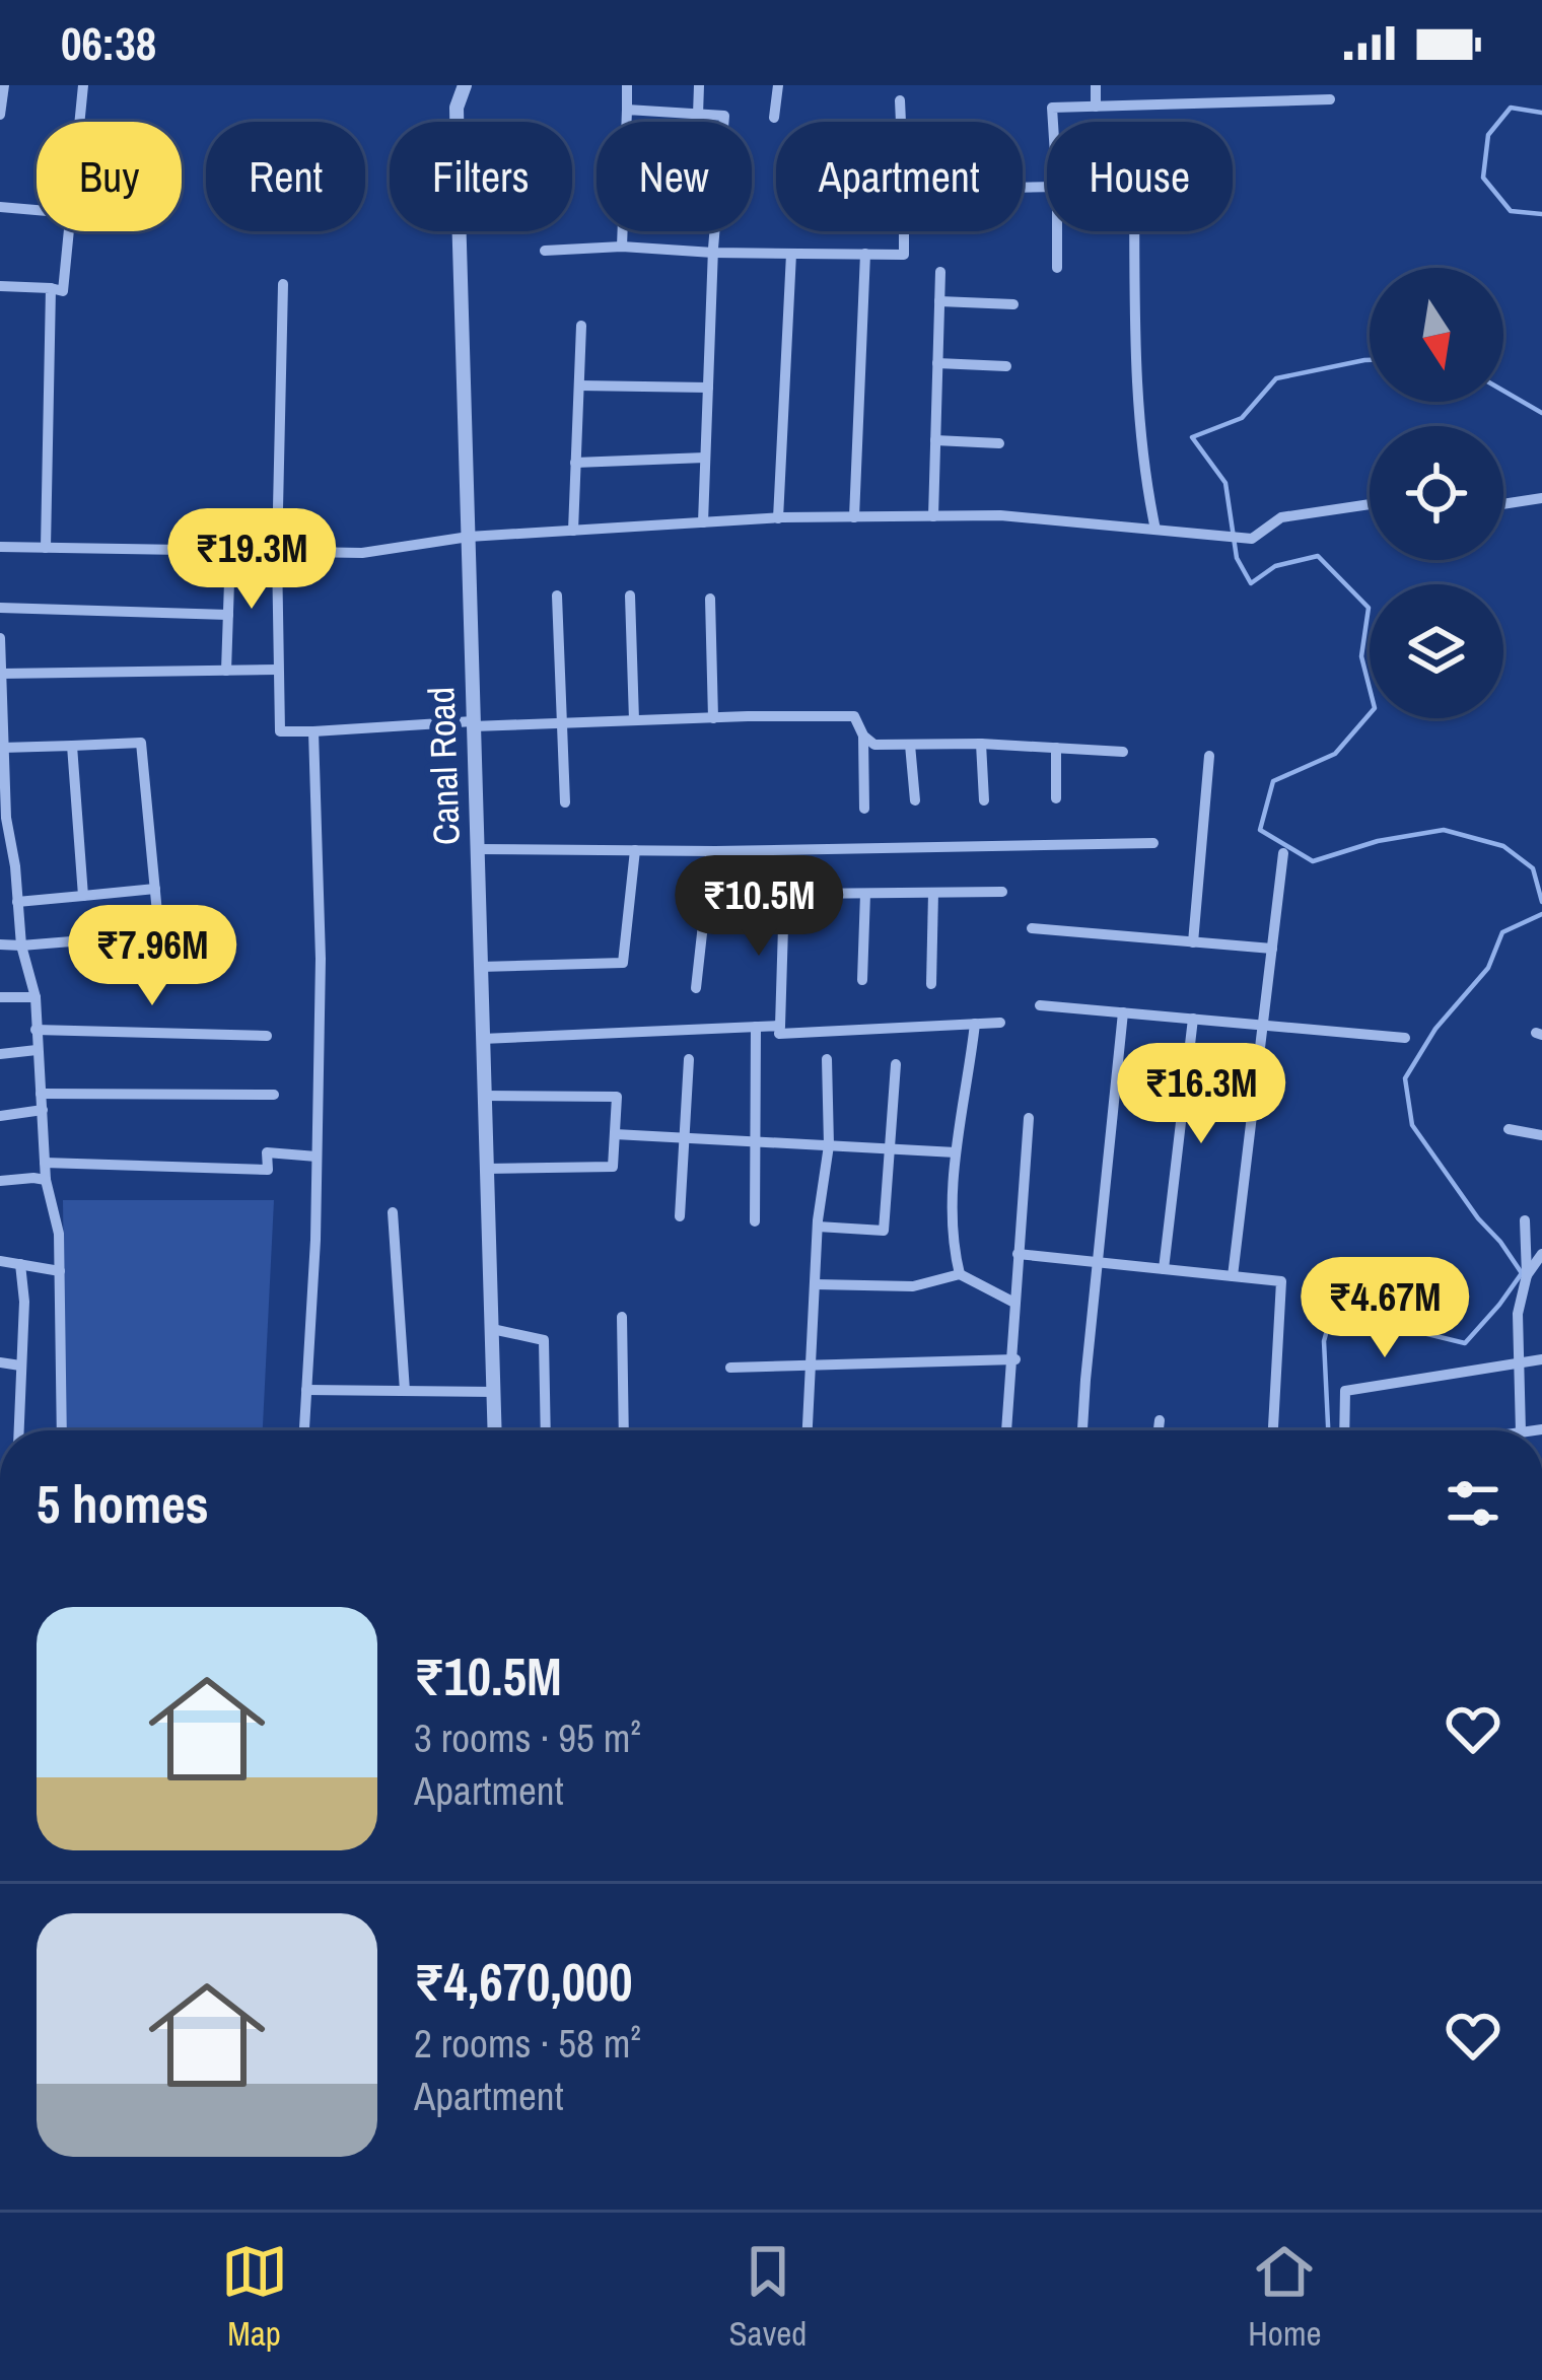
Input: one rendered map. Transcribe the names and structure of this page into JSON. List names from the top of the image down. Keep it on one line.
{"streets":{"street":["Canal Road"]},"north":"bottom","page":{"status":"06:38","chip":["Buy","Rent","Filters","New","Apartment","House"],"price":["₹19.3M","₹10.5M","₹7.96M","₹16.3M","₹4.67M"],"heading":"5 homes","list":[{"name":"₹10.5M","note":"3 rooms · 95 m² · Apartment"},{"name":"₹4,670,000","note":"2 rooms · 58 m² · Apartment"}],"tabs":["Map","Saved","Home"]}}
